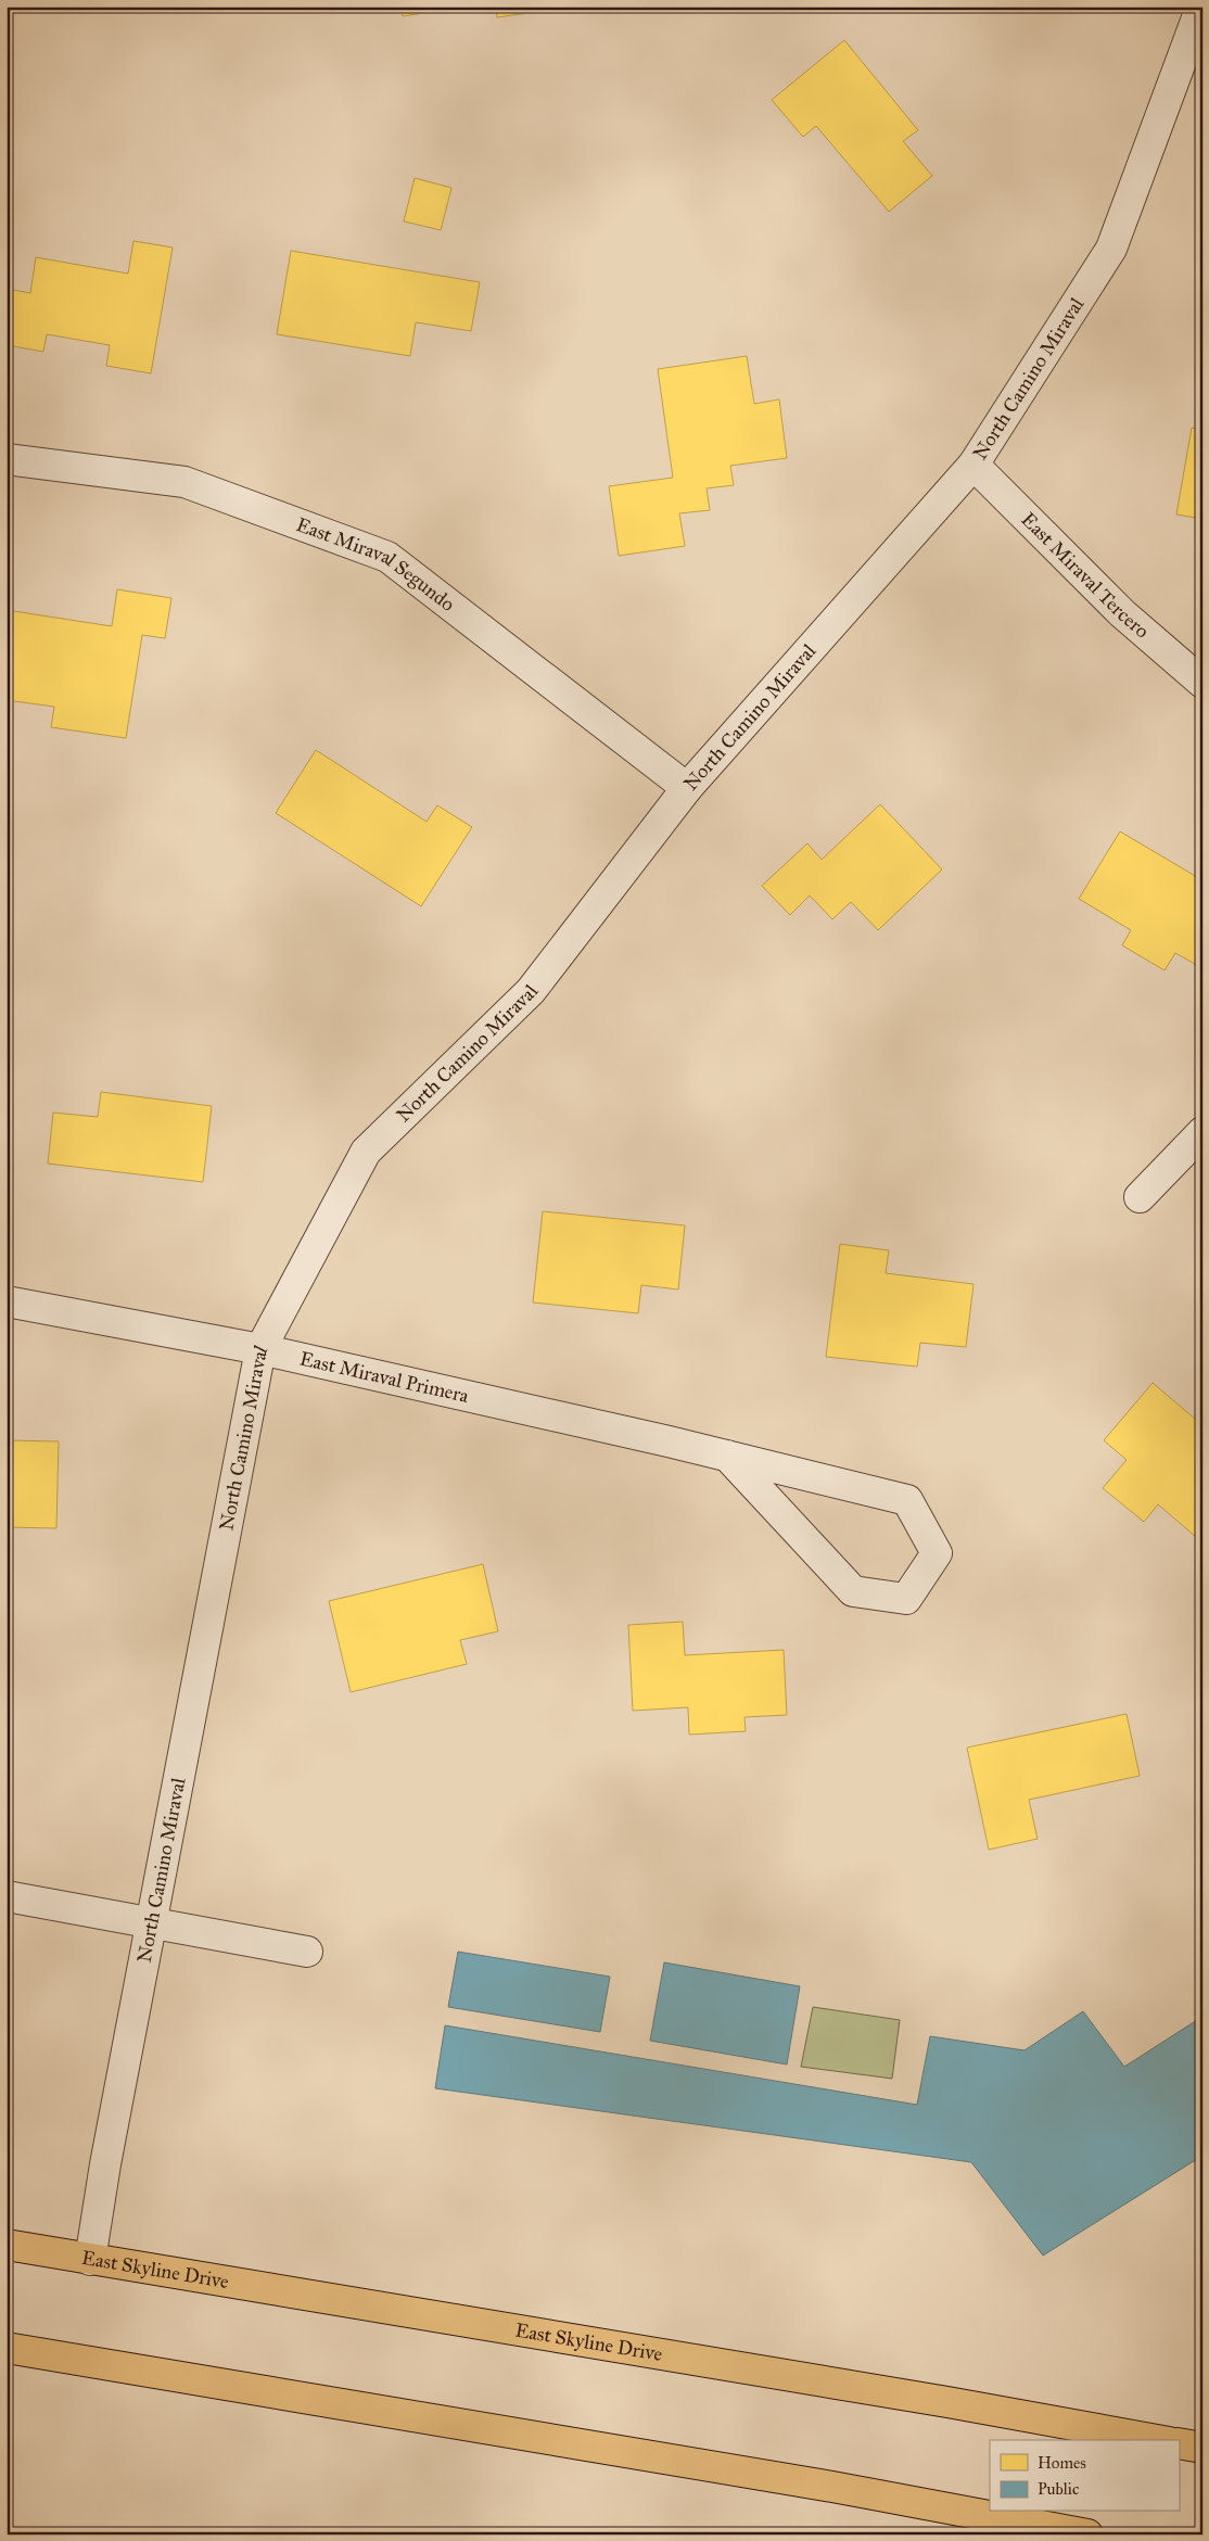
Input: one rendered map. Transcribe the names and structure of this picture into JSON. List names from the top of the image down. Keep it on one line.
{"streets":{"main road":["East Skyline Drive"],"street":["North Camino Miraval","East Miraval Segundo","East Miraval Tercero","East Miraval Primera"]},"crossings":[["North Camino Miraval","East Miraval Segundo"],["North Camino Miraval","East Miraval Tercero"],["North Camino Miraval","East Miraval Primera"],["North Camino Miraval","East Skyline Drive"]],"legend":["Homes","Public"]}
